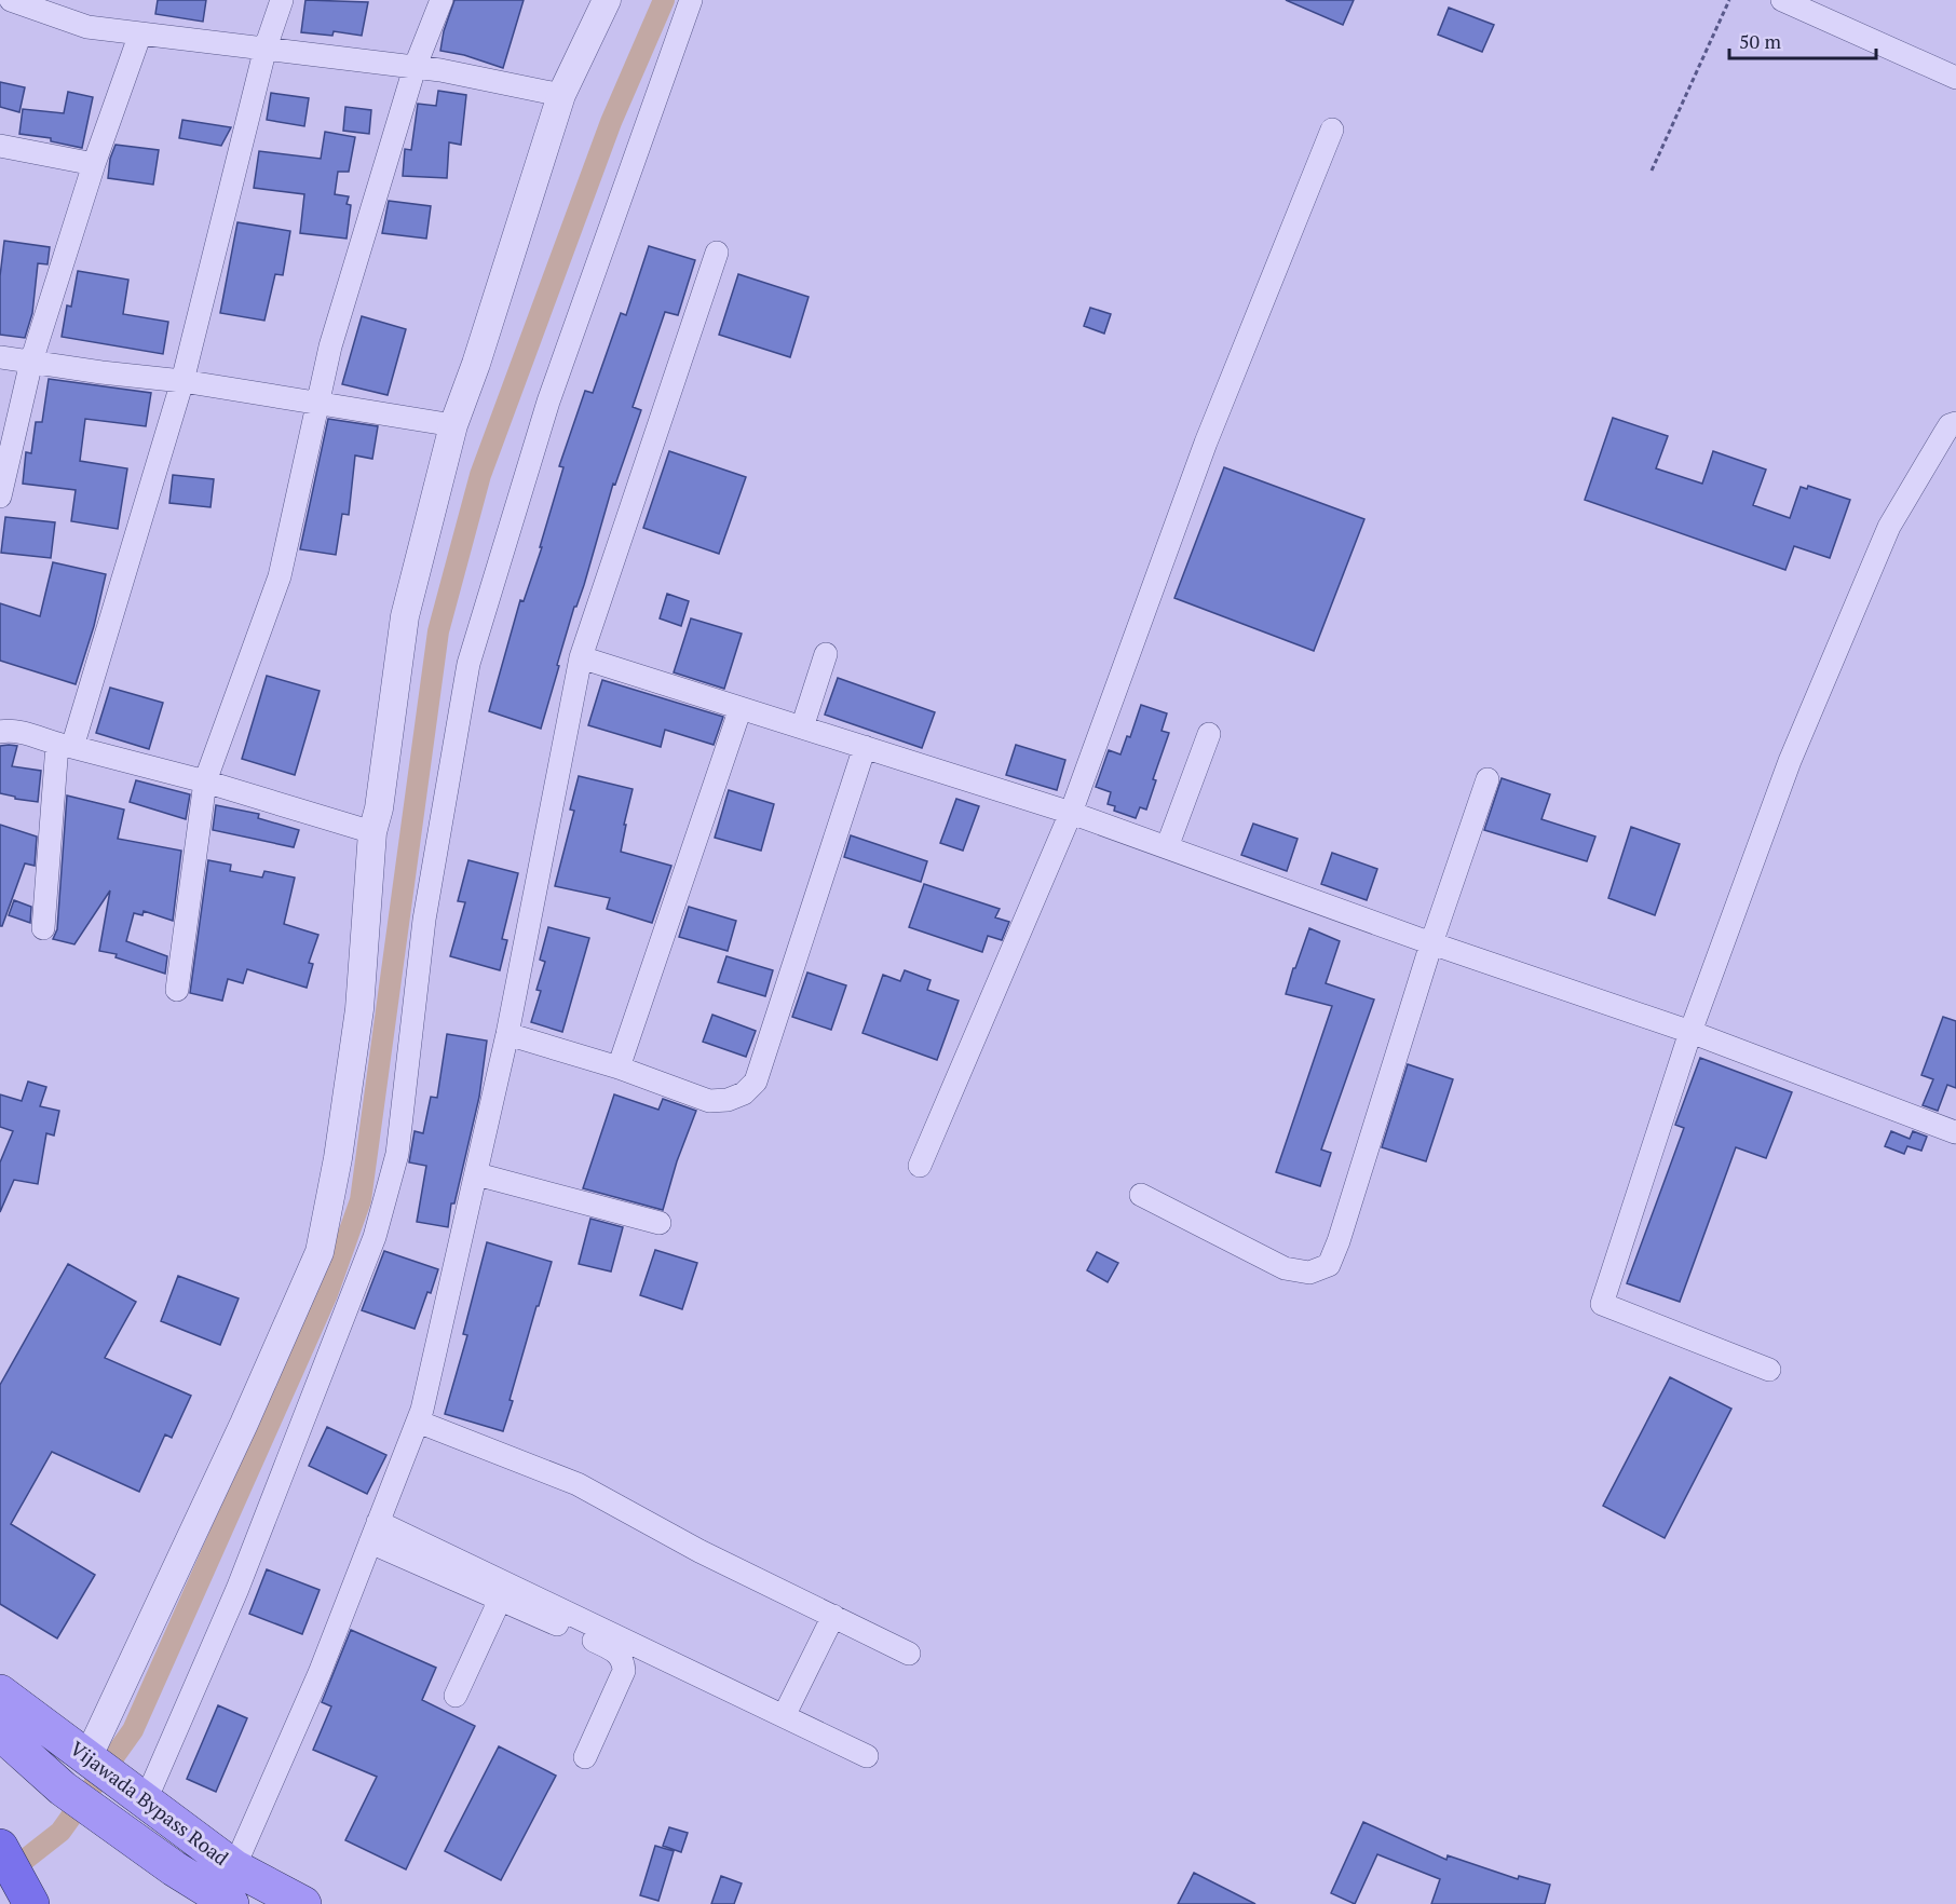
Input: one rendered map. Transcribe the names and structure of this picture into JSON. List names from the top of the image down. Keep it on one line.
{"streets":{"main road":["Vijawada Bypass Road"]},"scale_bar":"50 m"}
